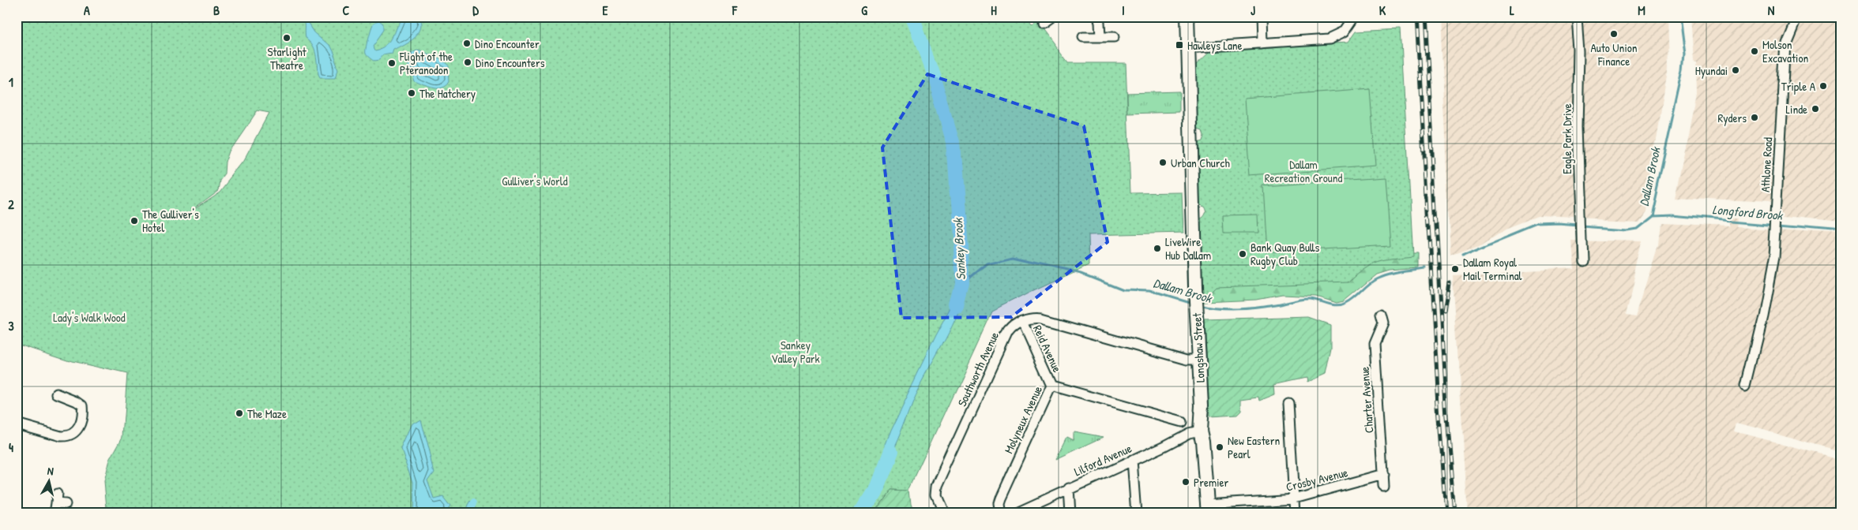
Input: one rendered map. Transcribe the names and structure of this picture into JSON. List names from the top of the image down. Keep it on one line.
{"streets":{"street":["Eagle Park Drive","Athlone Road","Longshaw Street","Reid Avenue","Southworth Avenue","Charter Avenue","Molyneux Avenue","Lilford Avenue","Crosby Avenue"]},"crossings":[["Longshaw Street","Southworth Avenue"],["Longshaw Street","Lilford Avenue"],["Longshaw Street","Crosby Avenue"],["Reid Avenue","Southworth Avenue"],["Reid Avenue","Molyneux Avenue"],["Charter Avenue","Crosby Avenue"]],"water":["Dallam Brook","Longford Brook","Sankey Brook"],"parks":["Dallam Recreation Ground","Gulliver's World","Lady's Walk Wood","Sankey Valley Park"],"places":{"other":["Auto Union Finance","Starlight Theatre","Dino Encounter","Molson Excavation","Dino Encounters","Flight of the Pteranodon","Hyundai","Triple A","The Hatchery","Linde","Ryders","Urban Church","The Gulliver's Hotel","LiveWire Hub Dallam","Bank Quay Bulls Rugby Club","Dallam Royal Mail Terminal","The Maze","New Eastern Pearl","Premier"],"transit":["Hawleys Lane"]},"north":"top","grid":{"columns":["A","B","C","D","E","F","G","H","I","J","K","L","M","N"],"rows":["1","2","3","4"]}}
